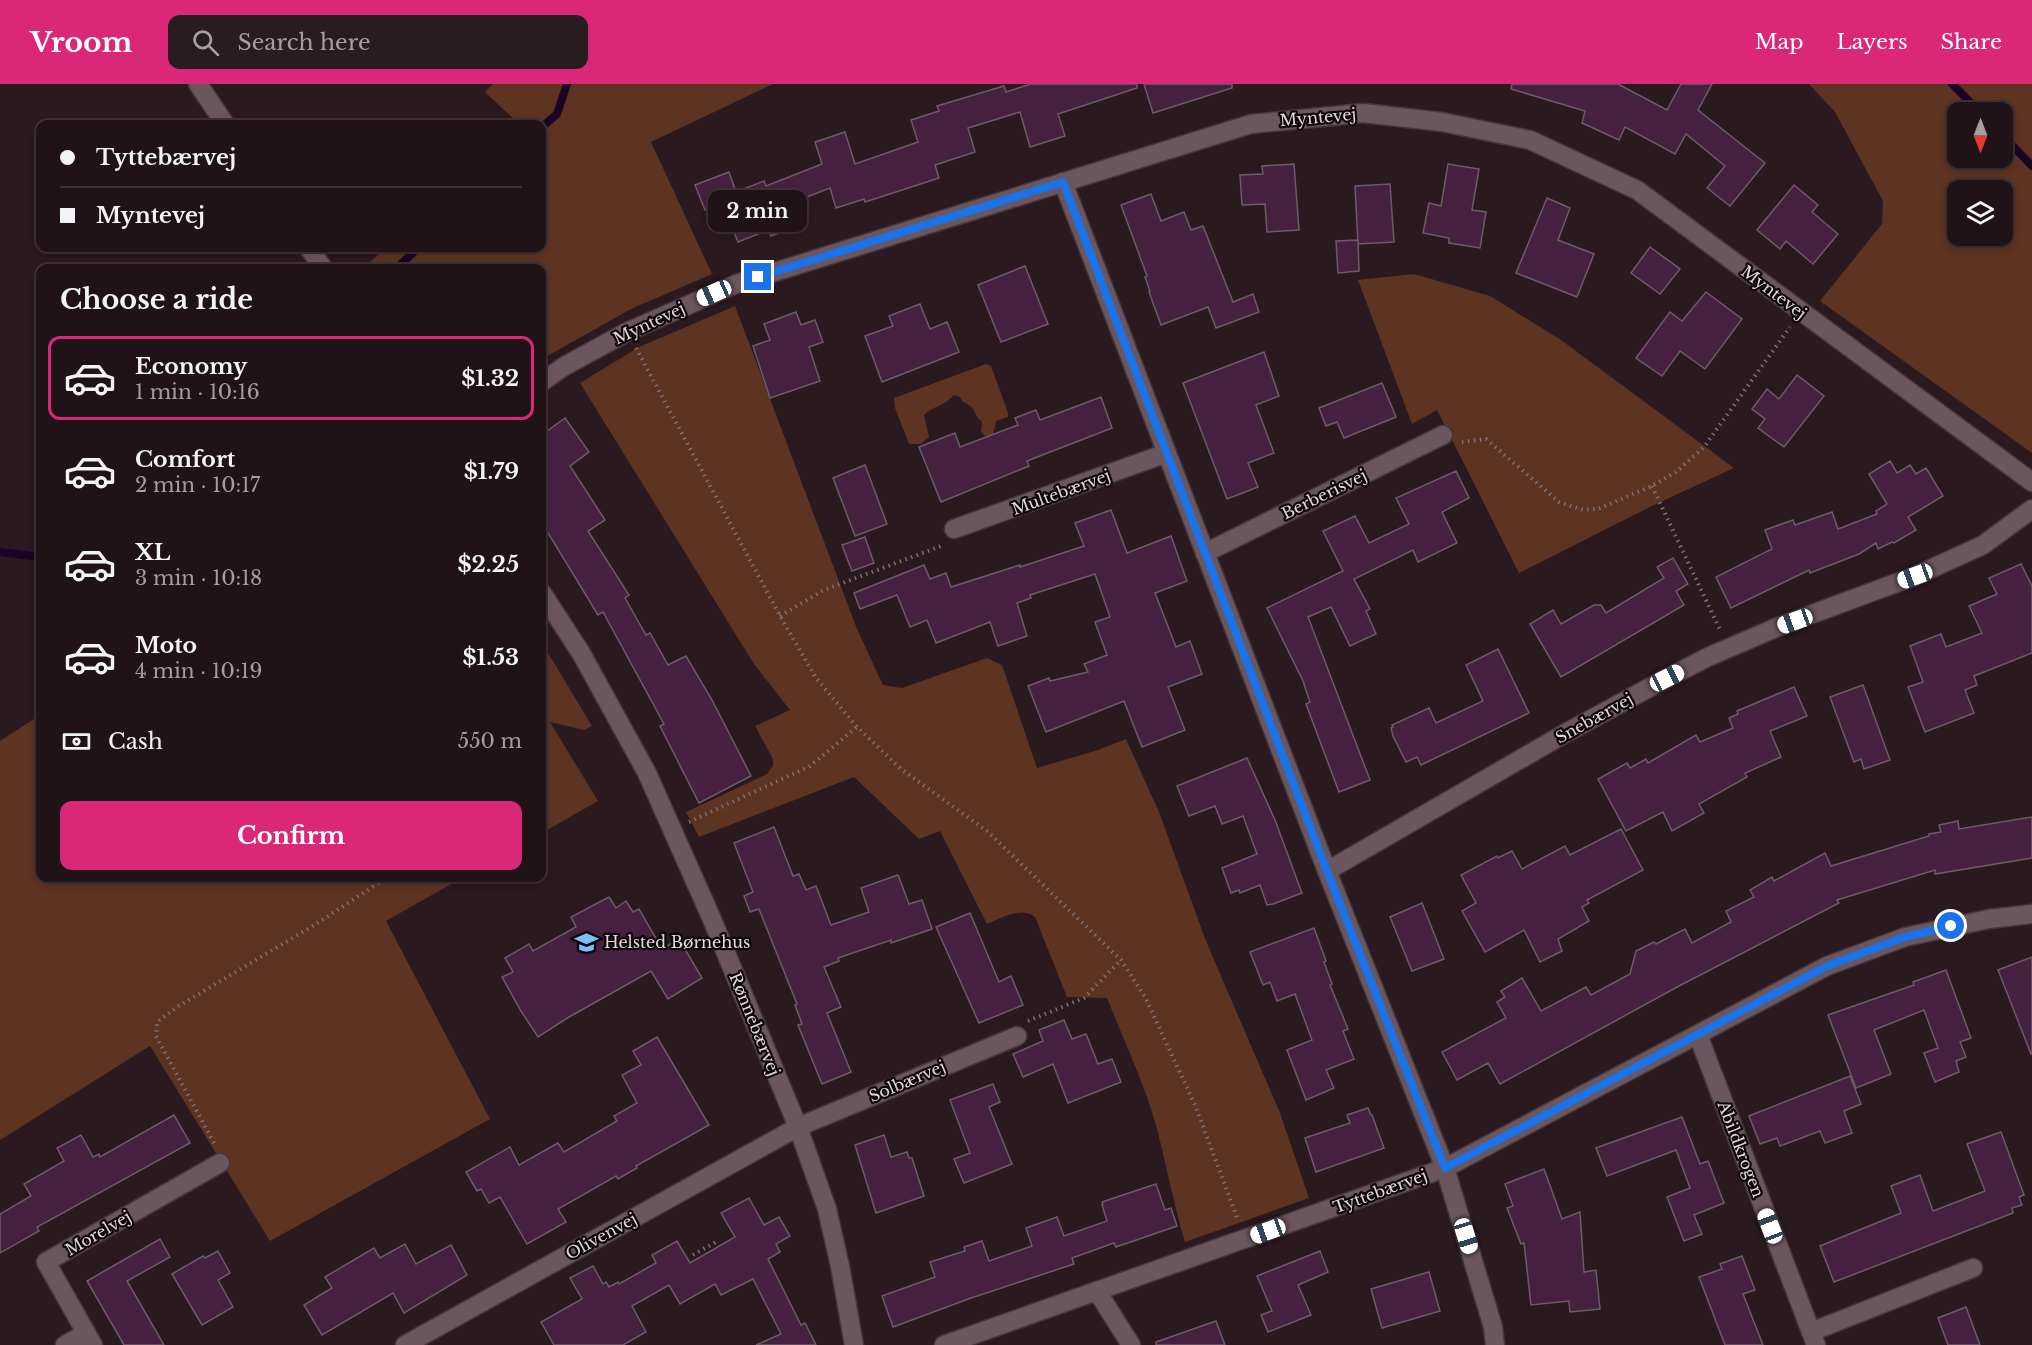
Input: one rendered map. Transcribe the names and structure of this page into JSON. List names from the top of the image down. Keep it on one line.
{"streets":{"street":["Myntevej","Multebærvej","Berberisvej","Snebærvej","Rønnebærvej","Solbærvej","Abildkrogen","Tyttebærvej","Morelvej","Olivenvej"]},"crossings":[["Rønnebærvej","Solbærvej"],["Rønnebærvej","Olivenvej"],["Solbærvej","Olivenvej"],["Abildkrogen","Tyttebærvej"]],"places":{"school or university":["Helsted Børnehus"]},"north":"bottom","page":{"header":"Vroom","search":"Search here","nav":["Map","Layers","Share"],"banner":["Tyttebærvej","Myntevej"],"bubble":"2 min","heading":"Choose a ride","list":[{"name":"Economy","note":"1 min · 10:16","value":"$1.32"},{"name":"Comfort","note":"2 min · 10:17","value":"$1.79"},{"name":"XL","note":"3 min · 10:18","value":"$2.25"},{"name":"Moto","note":"4 min · 10:19","value":"$1.53"}],"pay":["Cash","550 m"],"buttons":"Confirm"}}
